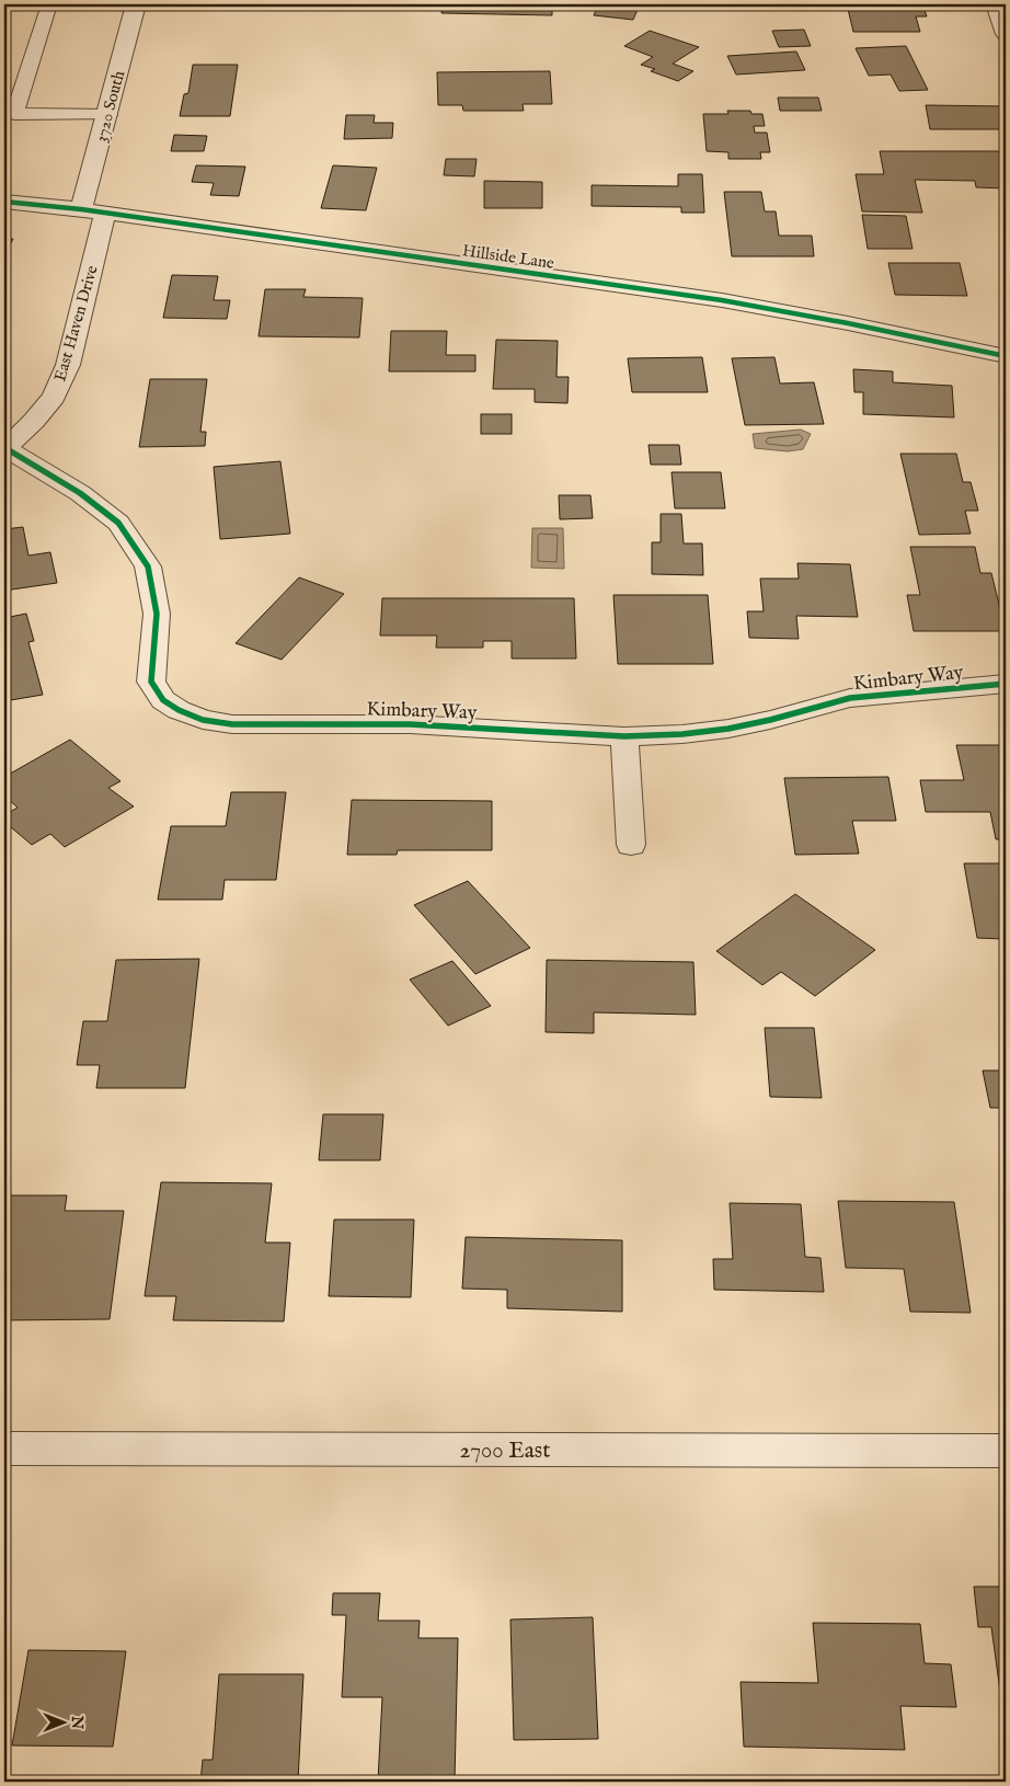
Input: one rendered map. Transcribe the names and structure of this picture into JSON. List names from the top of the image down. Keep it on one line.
{"streets":{"street":["3720 South","Hillside Lane","East Haven Drive","Kimbary Way","2700 East"]},"crossings":[["3720 South","Hillside Lane"],["Hillside Lane","East Haven Drive"],["East Haven Drive","Kimbary Way"]],"north":"right"}
